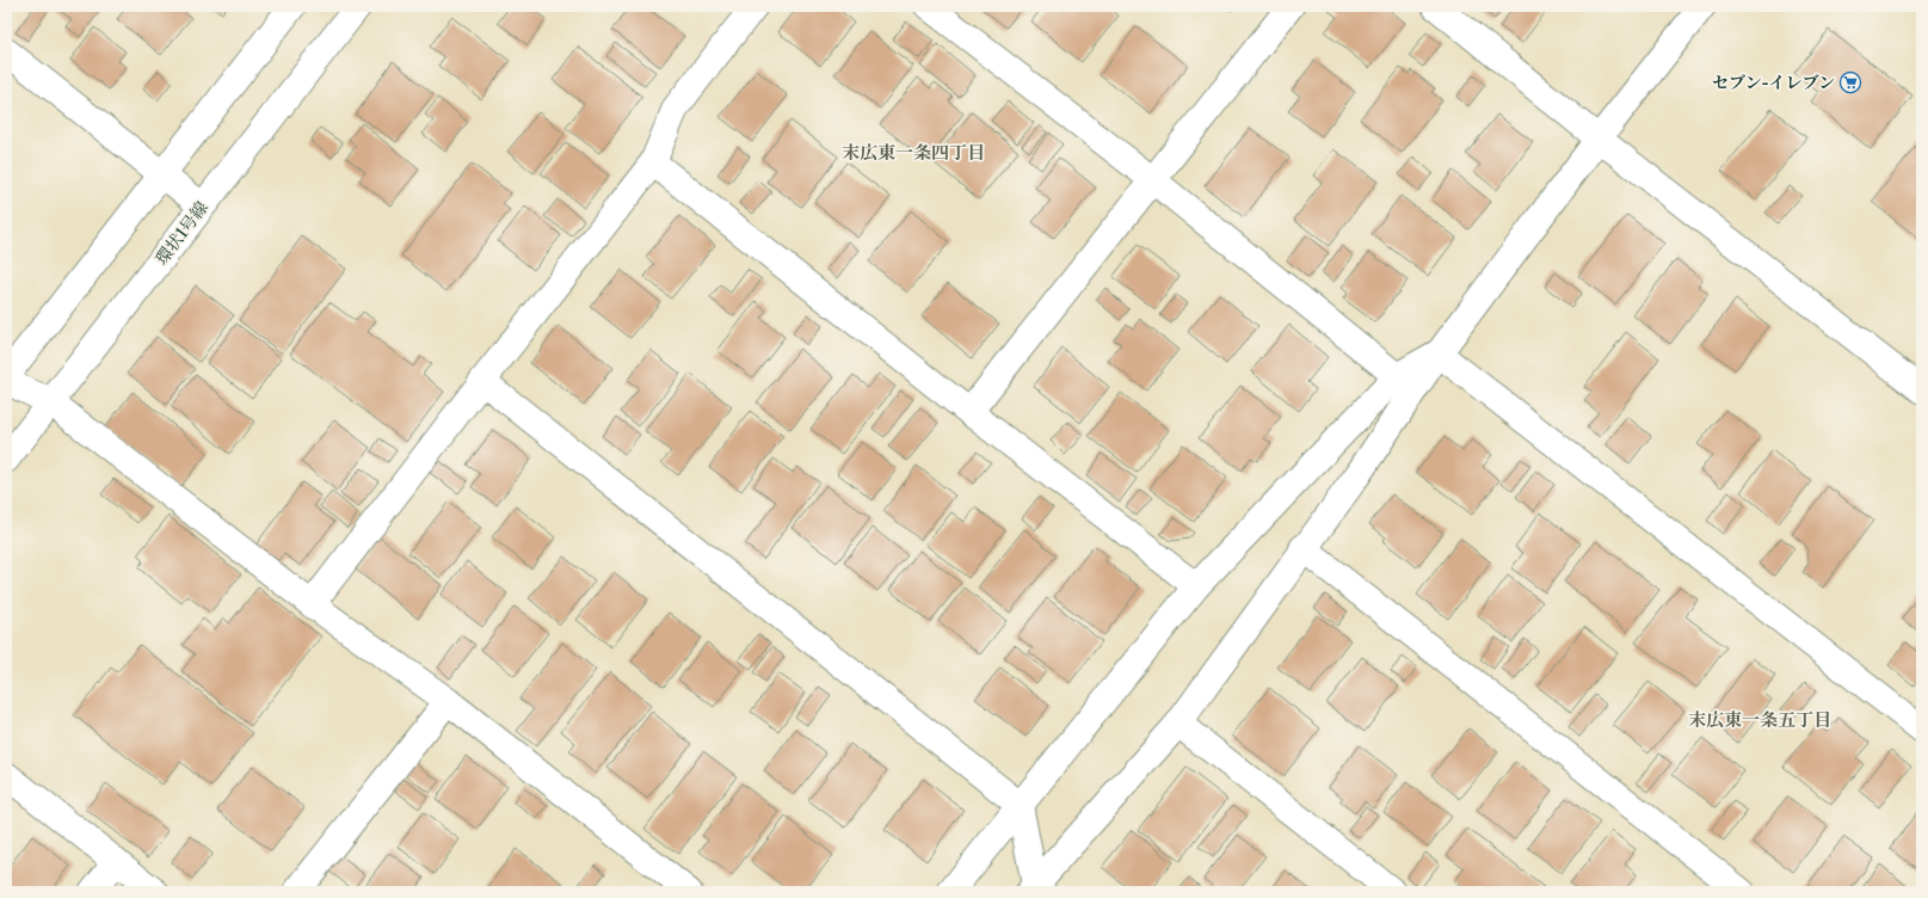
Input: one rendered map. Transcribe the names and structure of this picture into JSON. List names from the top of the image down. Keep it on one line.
{"streets":{"street":["環状1号線"]},"districts":["末広東一条四丁目","末広東一条五丁目"],"places":{"supermarket":["セブン-イレブン"]}}
